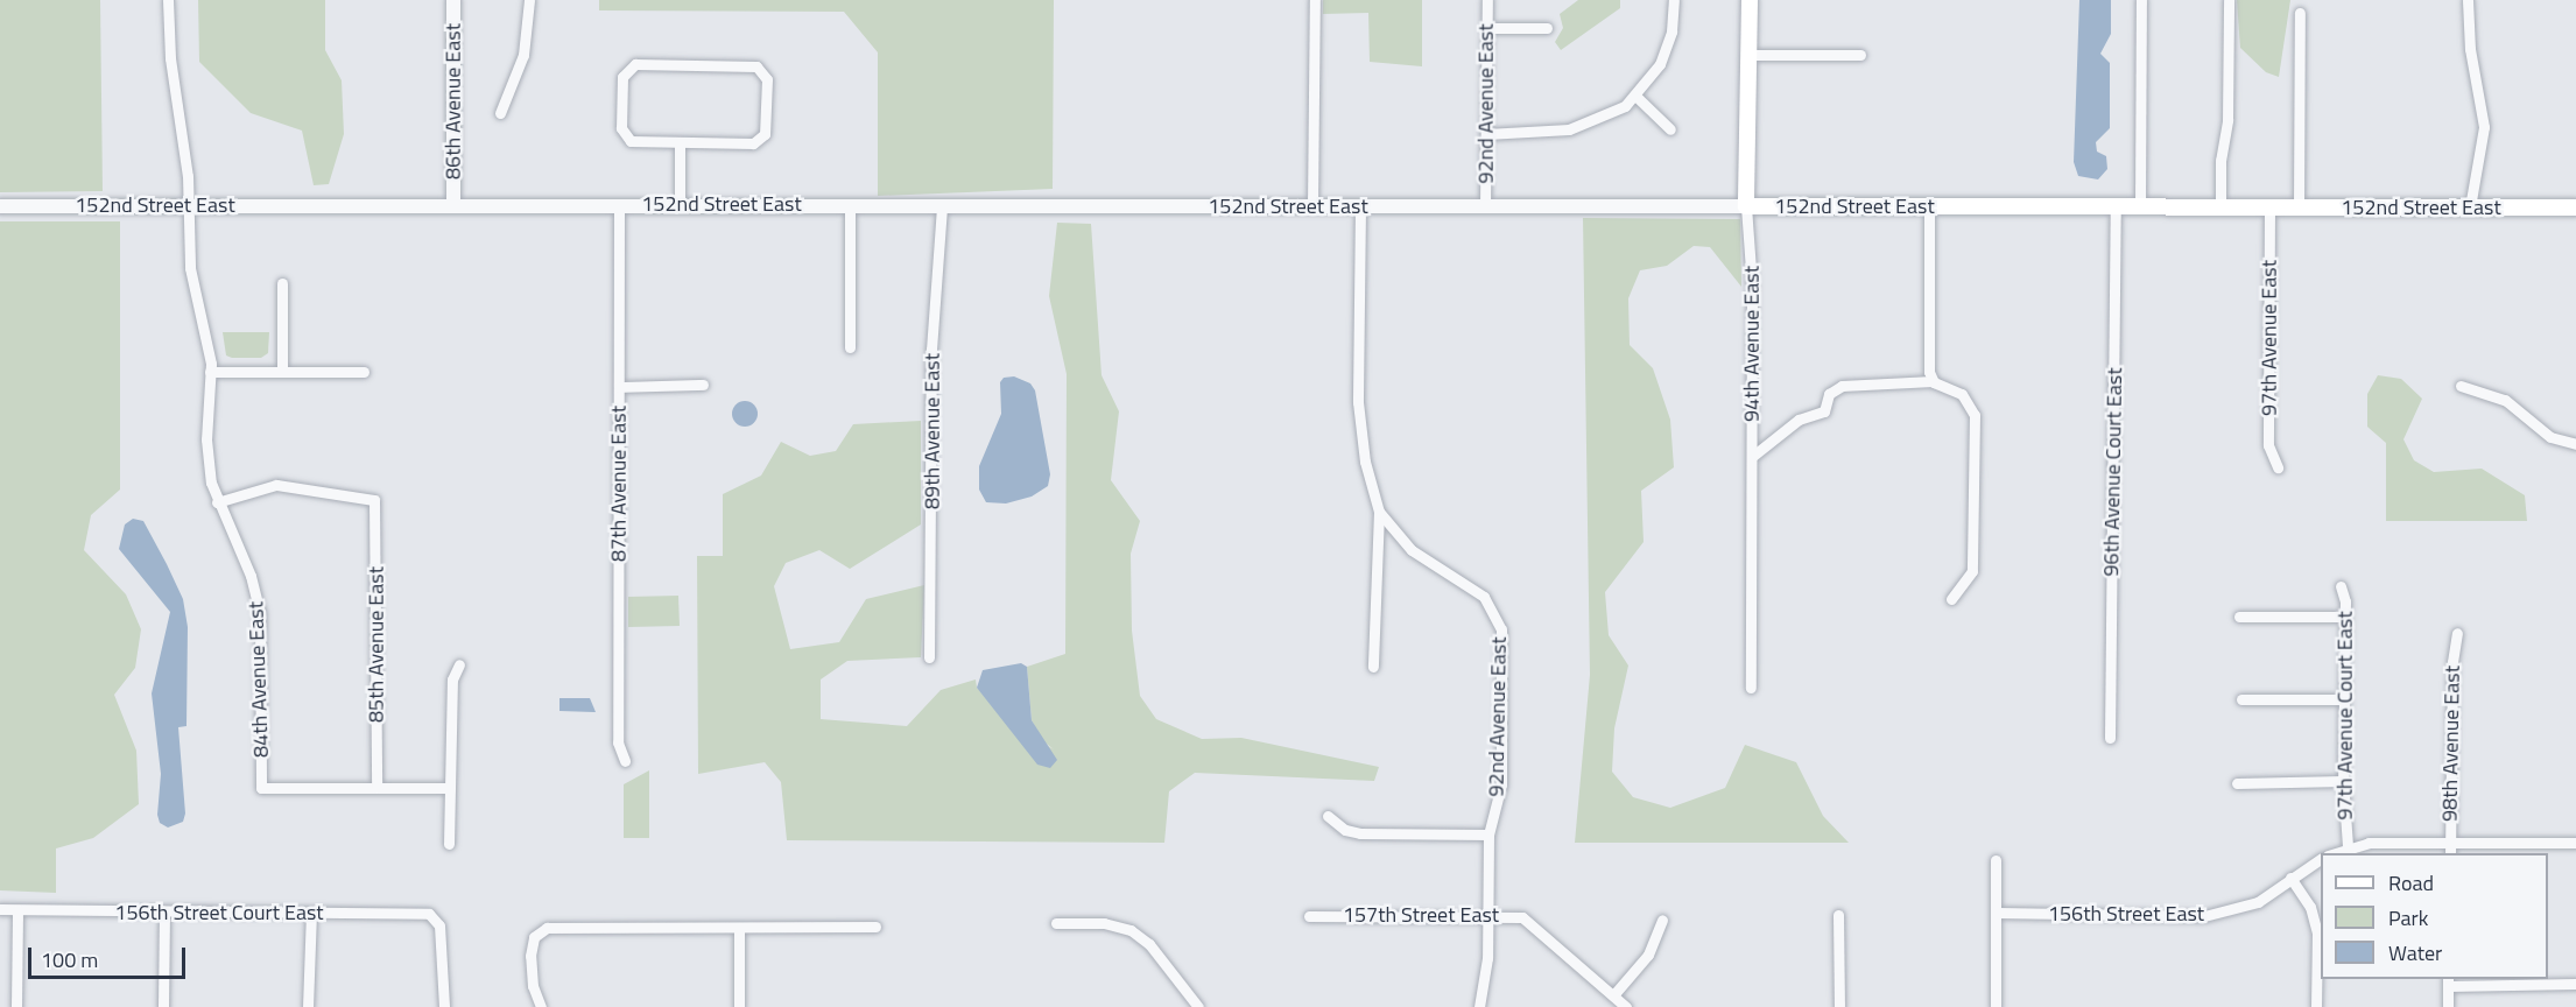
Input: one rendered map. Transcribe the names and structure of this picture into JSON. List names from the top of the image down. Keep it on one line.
{"streets":{"main road":["152nd Street East","94th Avenue East"],"street":["86th Avenue East","92nd Avenue East","97th Avenue East","89th Avenue East","96th Avenue Court East","87th Avenue East","85th Avenue East","84th Avenue East","97th Avenue Court East","98th Avenue East","156th Street Court East","156th Street East","157th Street East"]},"crossings":[["86th Avenue East","152nd Street East"],["92nd Avenue East","152nd Street East"],["92nd Avenue East","157th Street East"],["152nd Street East","97th Avenue East"],["152nd Street East","94th Avenue East"],["152nd Street East","89th Avenue East"],["152nd Street East","96th Avenue Court East"],["152nd Street East","87th Avenue East"],["152nd Street East","84th Avenue East"],["85th Avenue East","84th Avenue East"]],"legend":["Road","Park","Water"],"scale_bar":"100 m"}
